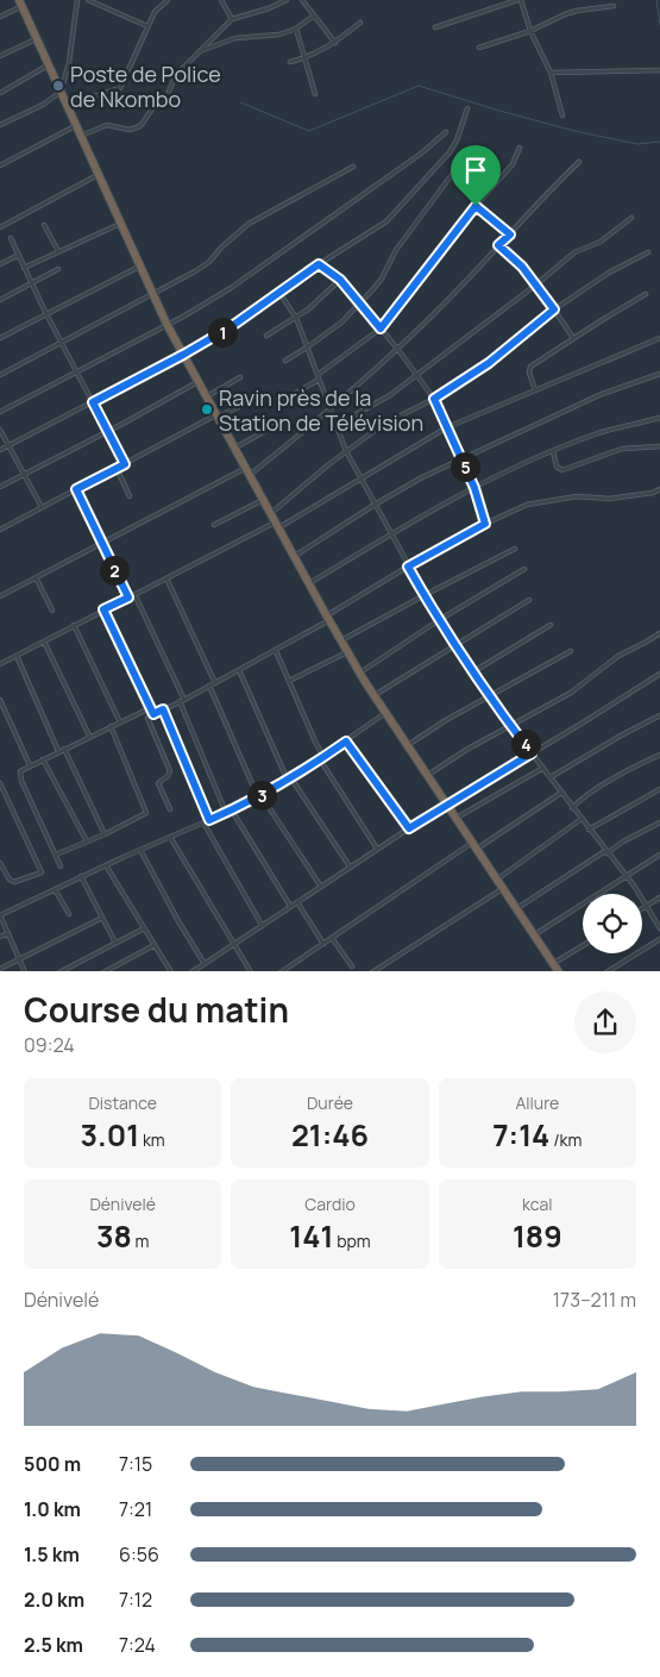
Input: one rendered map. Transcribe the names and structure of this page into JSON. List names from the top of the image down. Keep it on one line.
{"places":["Poste de Police de Nkombo","Ravin près de la Station de Télévision"],"page":{"pins":["1","5","2","4","3"],"heading":["Course du matin","09:24"],"stats":[["Distance","3.01 km"],["Durée","21:46"],["Allure","7:14 /km"],["Dénivelé","38 m"],["Cardio","141 bpm"],["kcal","189"]],"chart":["Dénivelé","173–211 m"],"list":[{"name":"500 m","note":"7:15"},{"name":"1.0 km","note":"7:21"},{"name":"1.5 km","note":"6:56"},{"name":"2.0 km","note":"7:12"},{"name":"2.5 km","note":"7:24"}]}}
